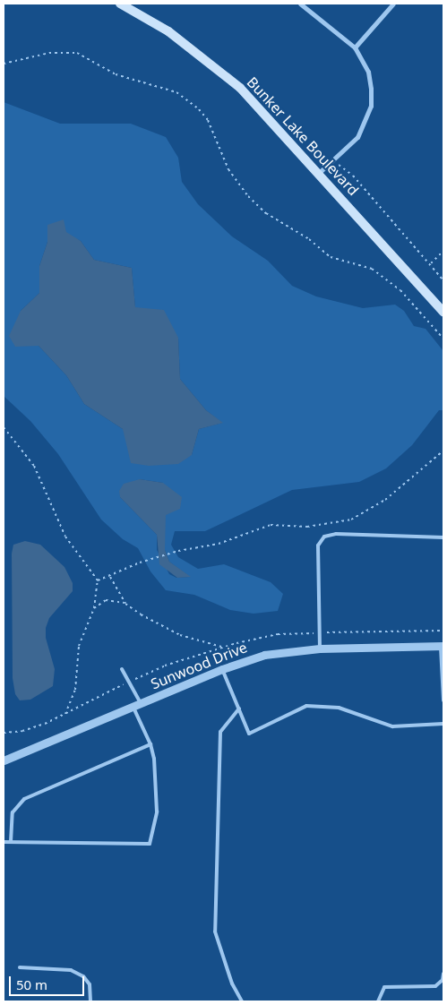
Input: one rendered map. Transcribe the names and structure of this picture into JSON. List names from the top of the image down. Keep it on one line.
{"streets":{"main road":["Bunker Lake Boulevard"],"street":["Sunwood Drive"]},"scale_bar":"50 m"}
